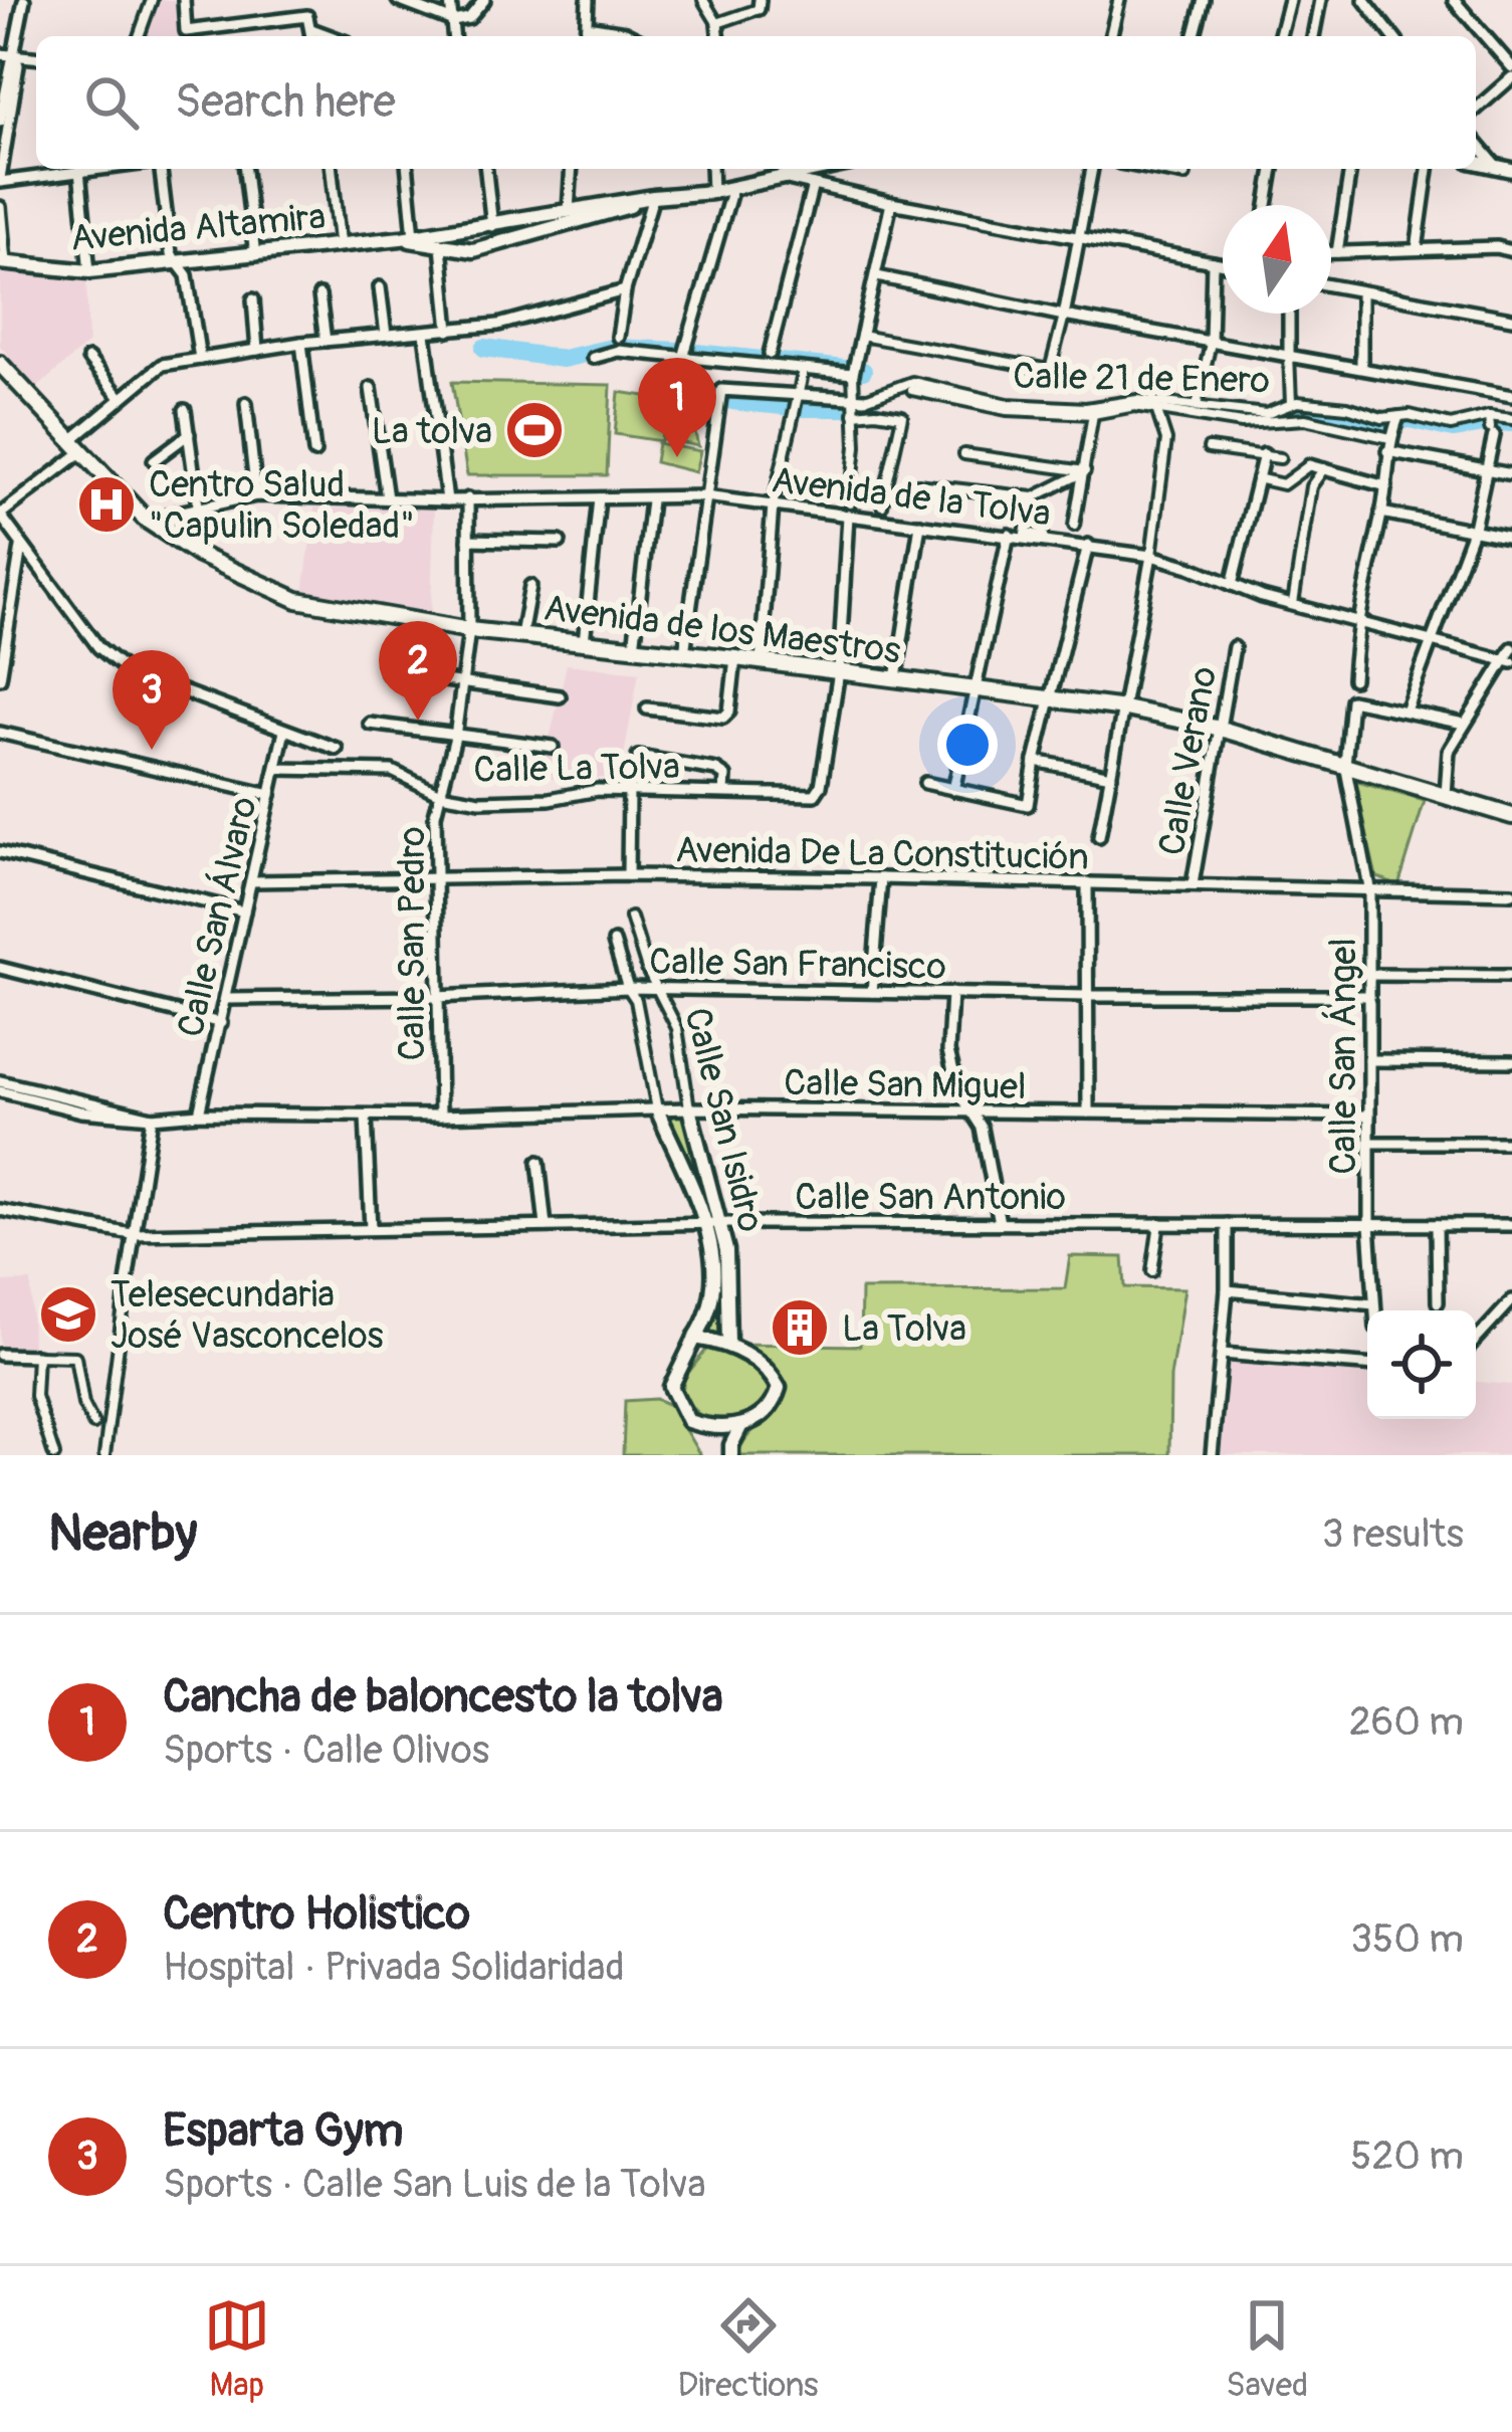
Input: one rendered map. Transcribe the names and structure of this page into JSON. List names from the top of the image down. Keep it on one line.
{"streets":{"main road":["Avenida de los Maestros"],"street":["Avenida Altamira","Calle 21 de Enero","Avenida de la Tolva","Calle Verano","Calle La Tolva","Avenida De La Constitución","Calle San Álvaro","Calle San Pedro","Calle San Francisco","Calle San Ángel","Calle San Miguel","Calle San Isidro","Calle San Antonio"]},"crossings":[["Avenida de la Tolva","Avenida de los Maestros"],["Avenida de la Tolva","Calle San Pedro"],["Avenida de los Maestros","Calle Verano"],["Avenida de los Maestros","Calle La Tolva"],["Avenida de los Maestros","Calle San Pedro"],["Avenida de los Maestros","Calle San Ángel"],["Calle Verano","Avenida De La Constitución"],["Calle La Tolva","Calle San Álvaro"],["Calle La Tolva","Calle San Pedro"],["Avenida De La Constitución","Calle San Álvaro"],["Avenida De La Constitución","Calle San Pedro"],["Avenida De La Constitución","Calle San Ángel"],["Calle San Álvaro","Calle San Francisco"],["Calle San Álvaro","Calle San Miguel"],["Calle San Pedro","Calle San Francisco"],["Calle San Pedro","Calle San Miguel"],["Calle San Francisco","Calle San Ángel"],["Calle San Francisco","Calle San Isidro"],["Calle San Ángel","Calle San Miguel"],["Calle San Ángel","Calle San Antonio"],["Calle San Miguel","Calle San Isidro"],["Calle San Isidro","Calle San Antonio"]],"places":{"sports":["La tolva"],"hospital":["Centro Salud \"Capulin Soledad\""],"school or university":["Telesecundaria José Vasconcelos"],"building":["La Tolva"]},"north":"top","page":{"search":"Search here","pins":["1","2","3"],"heading":["Nearby","3 results"],"list":[{"mark":"1","name":"Cancha de baloncesto la tolva","note":"Sports · Calle Olivos","value":"260 m"},{"mark":"2","name":"Centro Holistico","note":"Hospital · Privada Solidaridad","value":"350 m"},{"mark":"3","name":"Esparta Gym","note":"Sports · Calle San Luis de la Tolva","value":"520 m"}],"nav":["Map","Directions","Saved"]}}
